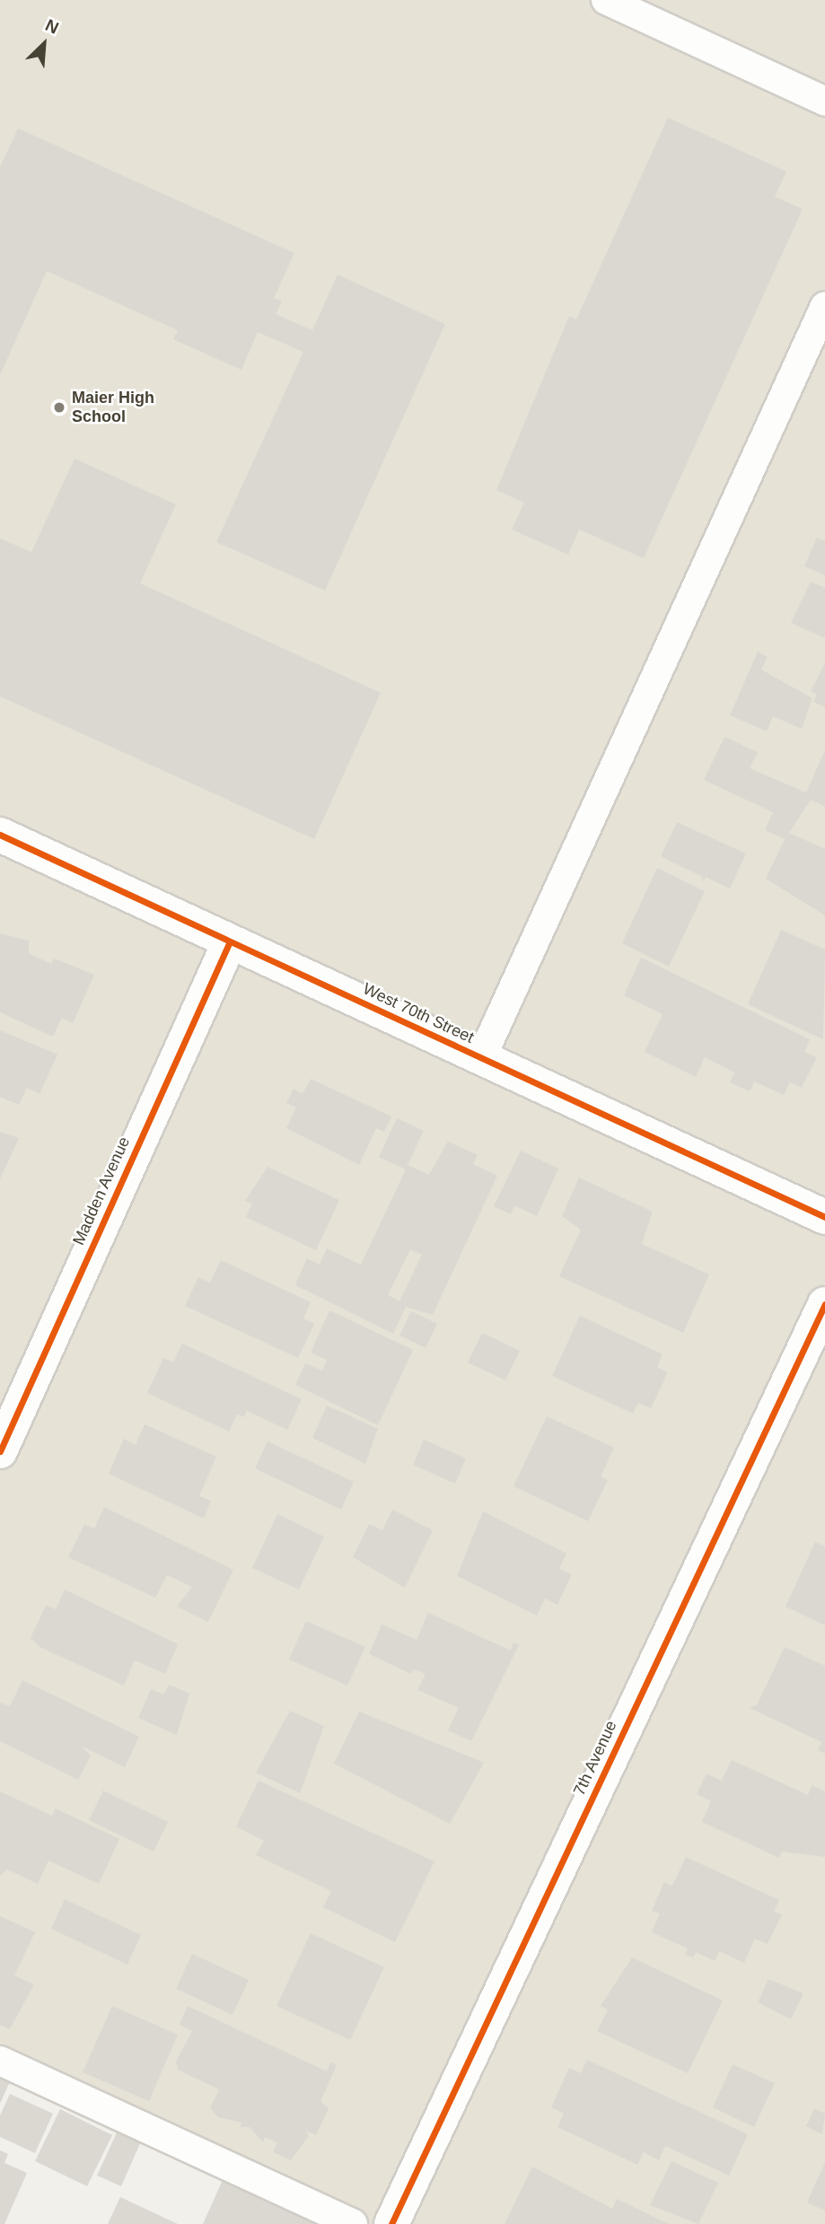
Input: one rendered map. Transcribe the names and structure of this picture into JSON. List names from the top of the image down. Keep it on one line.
{"streets":{"street":["West 70th Street","Madden Avenue","7th Avenue"]},"crossings":[["West 70th Street","Madden Avenue"]],"places":["Maier High School"],"north":"top right"}
